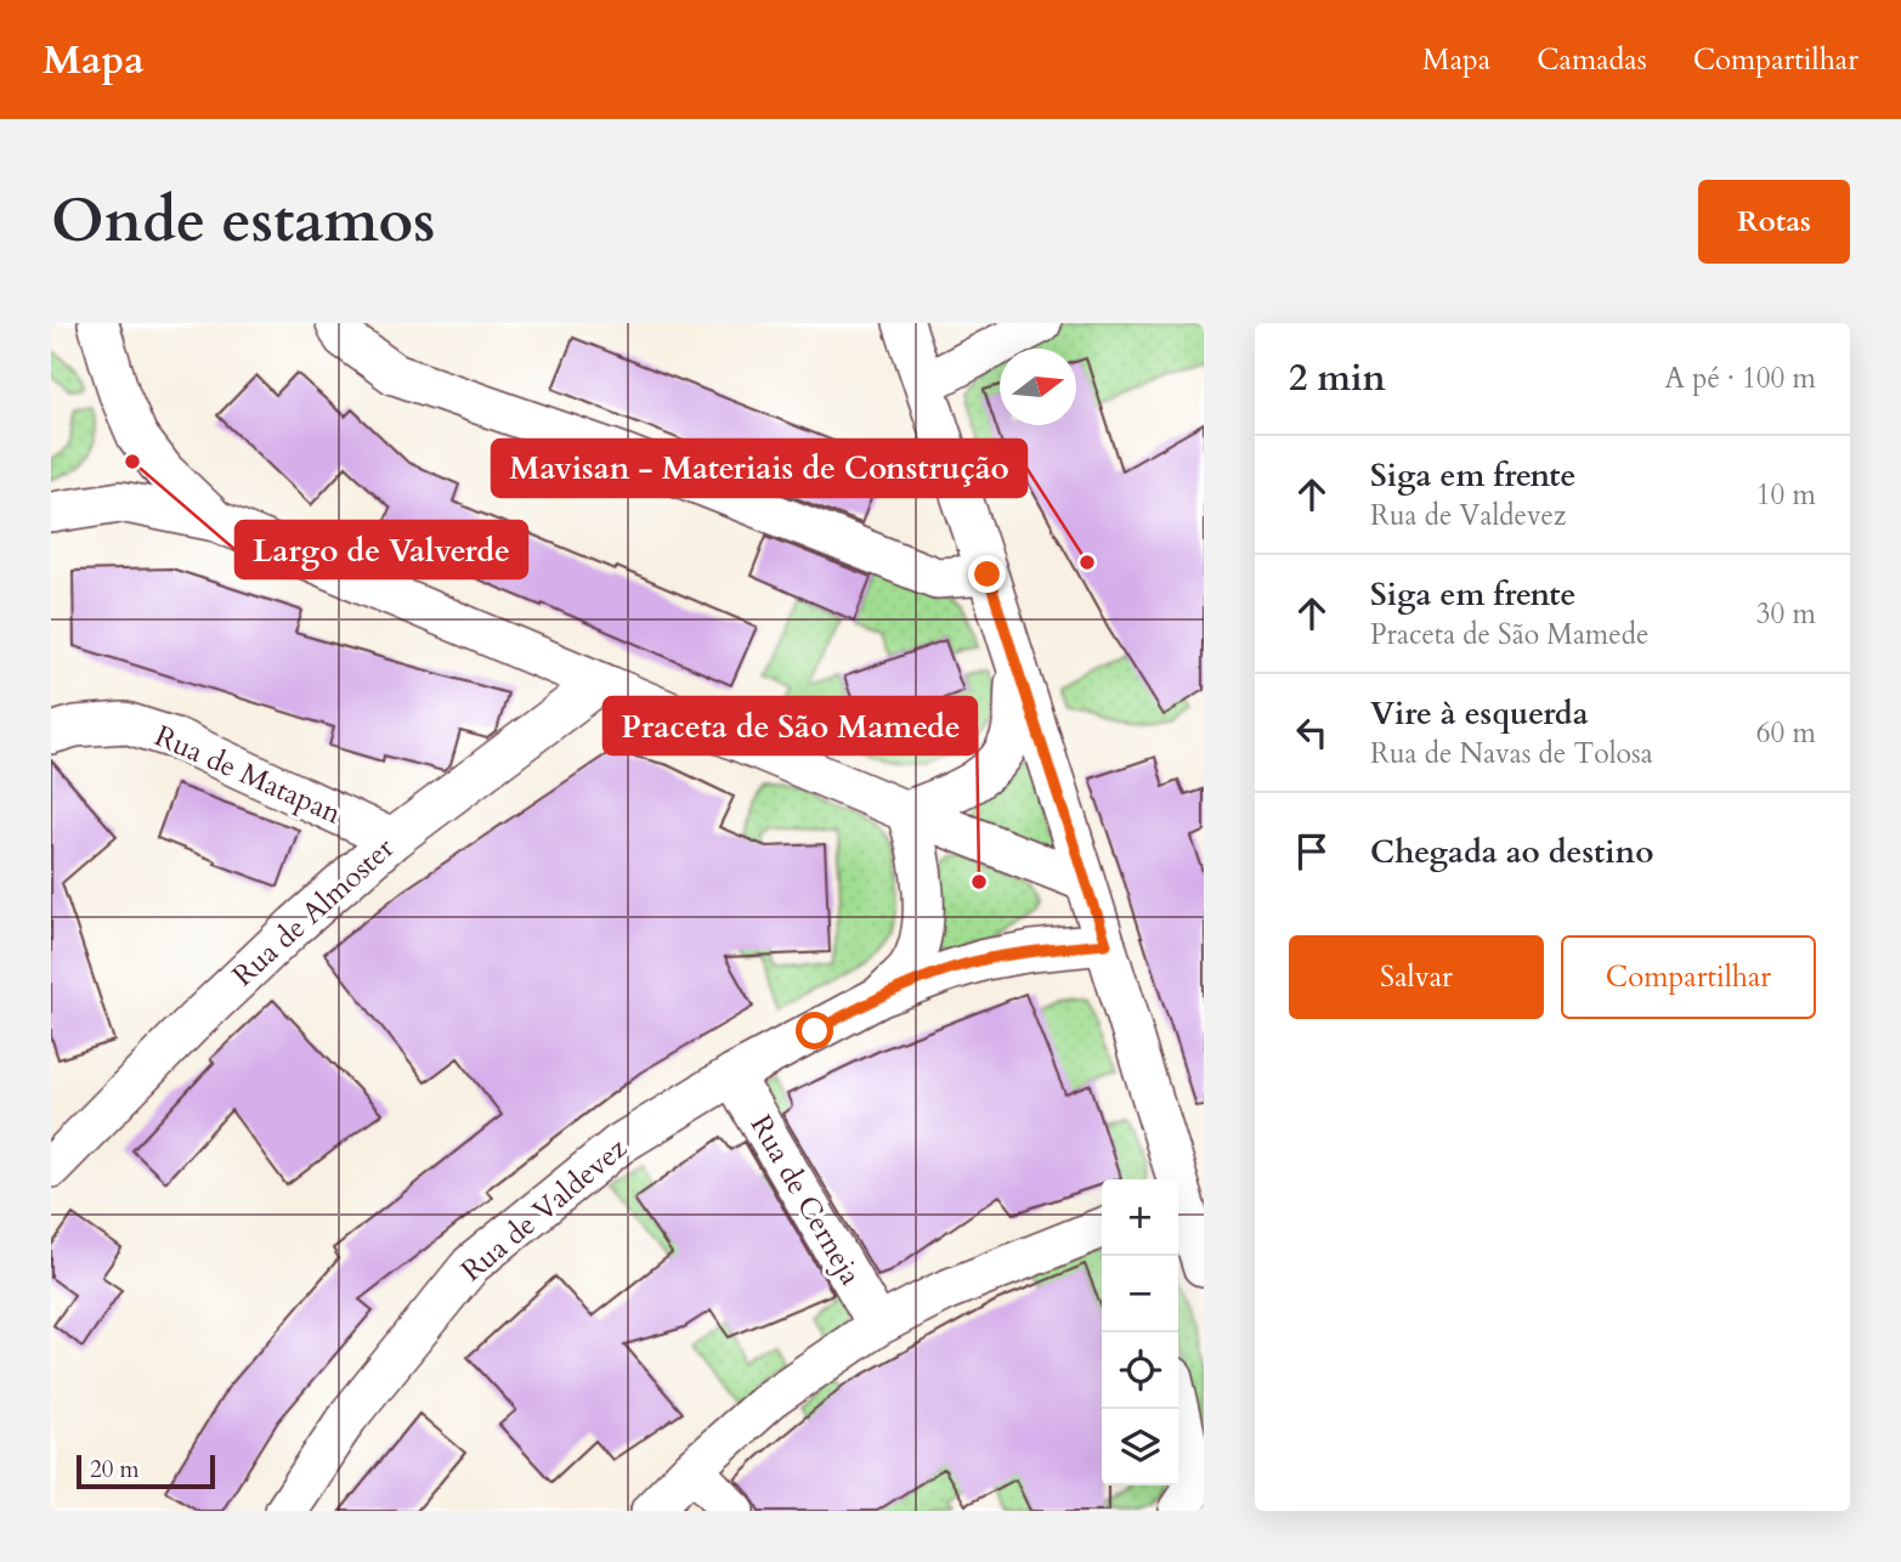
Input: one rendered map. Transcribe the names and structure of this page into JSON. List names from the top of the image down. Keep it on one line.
{"streets":{"street":["Rua de Matapan","Rua de Almoster","Rua de Cerneja","Rua de Valdevez"]},"crossings":[["Rua de Matapan","Rua de Almoster"],["Rua de Cerneja","Rua de Valdevez"]],"places":["Largo de Valverde","Mavisan - Materiais de Construção","Praceta de São Mamede"],"scale_bar":"20 m","north":"right","page":{"header":"Mapa","nav":["Mapa","Camadas","Compartilhar"],"buttons":["Rotas",["Salvar","Compartilhar"]],"title":"Onde estamos","heading":["2 min","A pé · 100 m"],"list":[["Siga em frente","Rua de Valdevez","10 m"],["Siga em frente","Praceta de São Mamede","30 m"],["Vire à esquerda","Rua de Navas de Tolosa","60 m"],"Chegada ao destino"],"map_buttons":["+","−"],"scale":"20 m"}}
